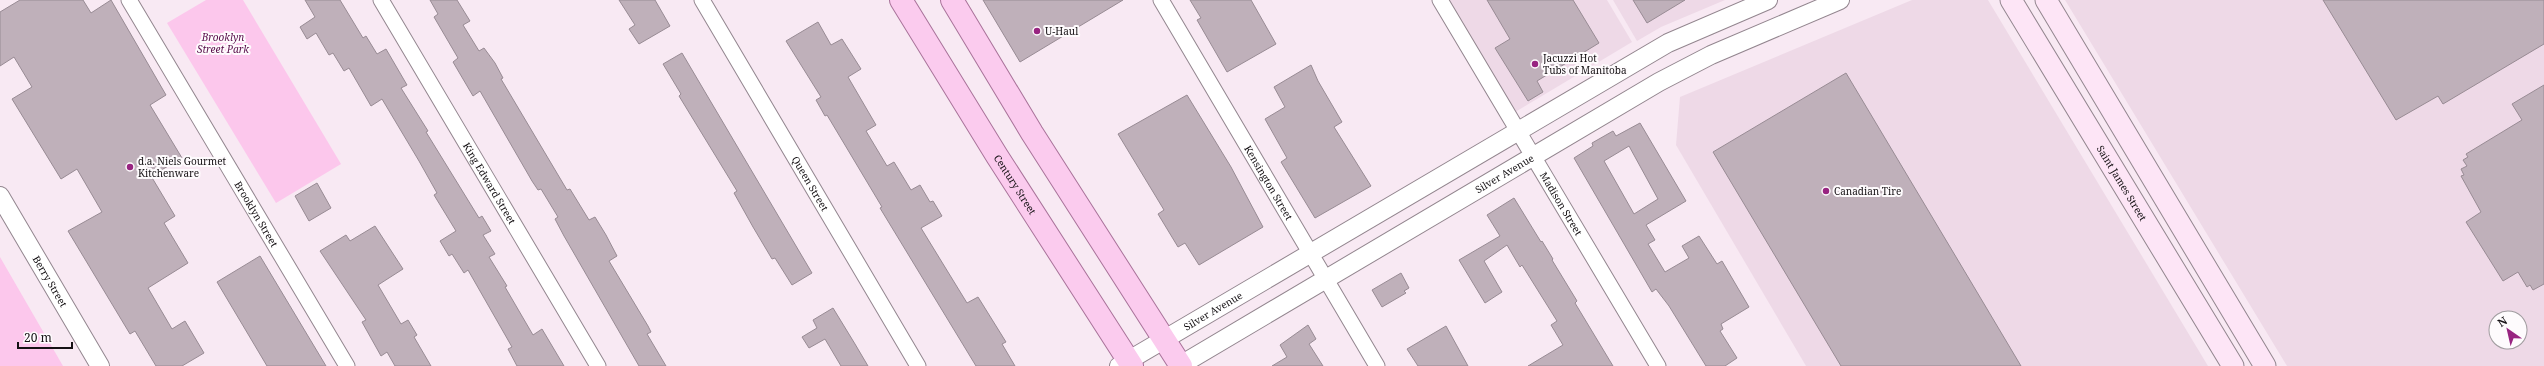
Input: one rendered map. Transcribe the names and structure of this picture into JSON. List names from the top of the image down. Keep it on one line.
{"streets":{"main road":["Saint James Street","Century Street"],"street":["Silver Avenue","King Edward Street","Queen Street","Kensington Street","Madison Street","Brooklyn Street","Berry Street"]},"crossings":[["Silver Avenue","Kensington Street"],["Silver Avenue","Century Street"],["Silver Avenue","Madison Street"]],"parks":["Brooklyn Street Park"],"places":["U-Haul","Jacuzzi Hot Tubs of Manitoba","d.a. Niels Gourmet Kitchenware","Canadian Tire"],"scale_bar":"20 m","north":"top left"}
